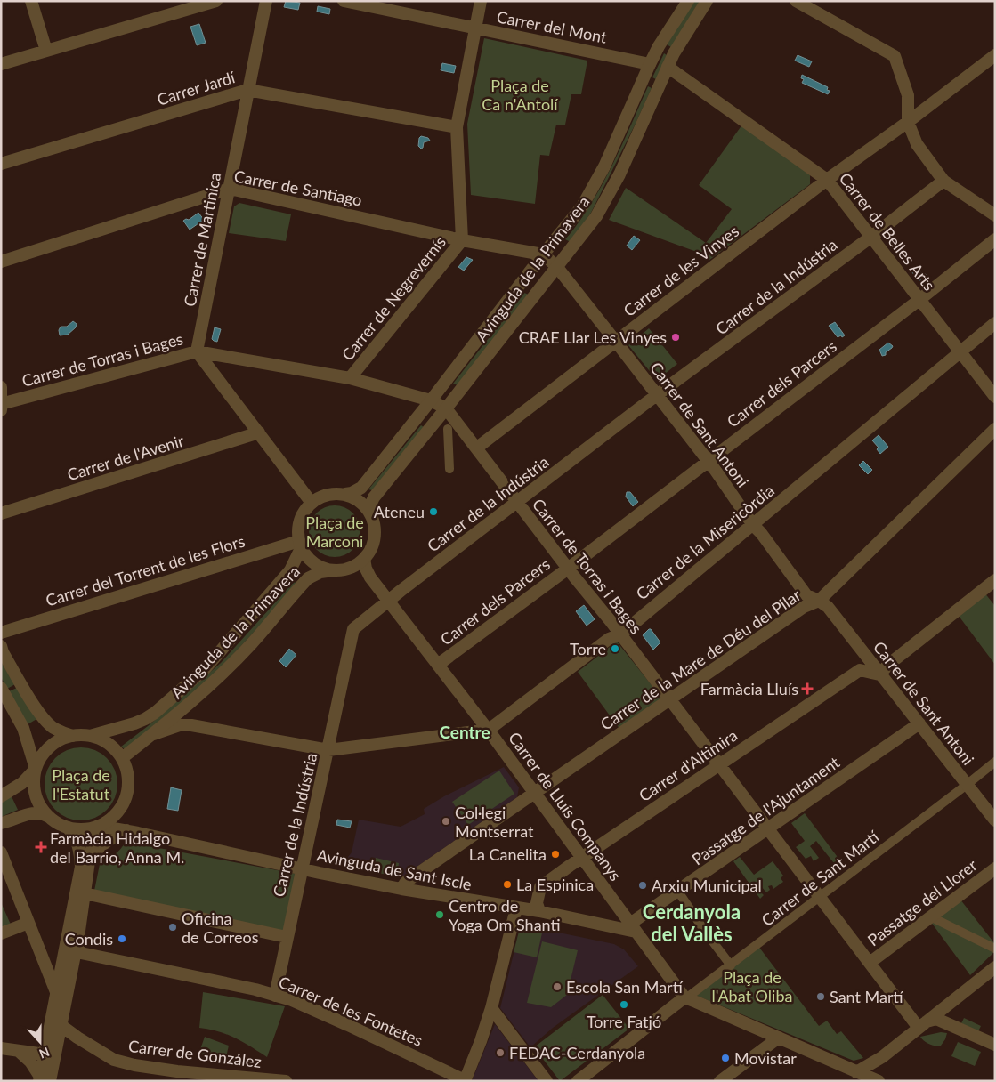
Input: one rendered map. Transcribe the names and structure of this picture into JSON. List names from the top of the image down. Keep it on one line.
{"streets":{"street":["Carrer del Mont","Carrer Jardí","Carrer de Santiago","Carrer de Belles Arts","Carrer de Martinica","Avinguda de la Primavera","Carrer de les Vinyes","Carrer de la Indústria","Carrer de Negrevernís","Carrer de Torras i Bages","Carrer dels Parcers","Carrer de Sant Antoni","Carrer de l'Avenir","Carrer de la Misericòrdia","Carrer del Torrent de les Flors","Carrer de la Mare de Déu del Pilar","Carrer d'Altimira","Carrer de Lluís Companys","Passatge de l'Ajuntament","Avinguda de Sant Iscle","Carrer de Sant Martí","Passatge del Llorer","Carrer de les Fontetes","Carrer de González"]},"crossings":[["Carrer del Mont","Avinguda de la Primavera"],["Carrer del Mont","Carrer de Negrevernís"],["Carrer Jardí","Carrer de Martinica"],["Carrer Jardí","Carrer de Negrevernís"],["Carrer de Santiago","Carrer de Martinica"],["Carrer de Santiago","Avinguda de la Primavera"],["Carrer de Santiago","Carrer de Negrevernís"],["Carrer de Santiago","Carrer de Sant Antoni"],["Carrer de Belles Arts","Avinguda de la Primavera"],["Carrer de Belles Arts","Carrer de les Vinyes"],["Carrer de Belles Arts","Carrer de la Indústria"],["Carrer de Belles Arts","Carrer dels Parcers"],["Carrer de Belles Arts","Carrer de la Misericòrdia"],["Carrer de Martinica","Carrer de Torras i Bages"],["Avinguda de la Primavera","Carrer de Torras i Bages"],["Avinguda de la Primavera","Carrer de Sant Antoni"],["Avinguda de la Primavera","Carrer de la Misericòrdia"],["Avinguda de la Primavera","Carrer del Torrent de les Flors"],["Avinguda de la Primavera","Carrer de Lluís Companys"],["Avinguda de la Primavera","Avinguda de Sant Iscle"],["Carrer de les Vinyes","Carrer de Torras i Bages"],["Carrer de les Vinyes","Carrer de Sant Antoni"],["Carrer de la Indústria","Carrer de Torras i Bages"],["Carrer de la Indústria","Carrer de Sant Antoni"],["Carrer de la Indústria","Carrer de la Misericòrdia"],["Carrer de la Indústria","Carrer de Lluís Companys"],["Carrer de la Indústria","Avinguda de Sant Iscle"],["Carrer de la Indústria","Carrer de les Fontetes"],["Carrer de Negrevernís","Carrer de Torras i Bages"],["Carrer de Torras i Bages","Carrer dels Parcers"],["Carrer de Torras i Bages","Carrer de la Misericòrdia"],["Carrer de Torras i Bages","Carrer de la Mare de Déu del Pilar"],["Carrer de Torras i Bages","Carrer d'Altimira"],["Carrer de Torras i Bages","Passatge de l'Ajuntament"],["Carrer de Torras i Bages","Carrer de Sant Martí"],["Carrer de Torras i Bages","Passatge del Llorer"],["Carrer dels Parcers","Carrer de Sant Antoni"],["Carrer dels Parcers","Carrer de Lluís Companys"],["Carrer de Sant Antoni","Carrer de la Misericòrdia"],["Carrer de Sant Antoni","Carrer de la Mare de Déu del Pilar"],["Carrer de Sant Antoni","Carrer d'Altimira"],["Carrer de Sant Antoni","Passatge de l'Ajuntament"],["Carrer de Sant Antoni","Carrer de Sant Martí"],["Carrer de la Misericòrdia","Carrer de Lluís Companys"],["Carrer del Torrent de les Flors","Carrer de Lluís Companys"],["Carrer de la Mare de Déu del Pilar","Carrer de Lluís Companys"],["Carrer de la Mare de Déu del Pilar","Avinguda de Sant Iscle"],["Carrer d'Altimira","Carrer de Lluís Companys"],["Carrer d'Altimira","Avinguda de Sant Iscle"],["Carrer de Lluís Companys","Passatge de l'Ajuntament"],["Carrer de Lluís Companys","Avinguda de Sant Iscle"],["Carrer de Lluís Companys","Carrer de Sant Martí"],["Passatge de l'Ajuntament","Avinguda de Sant Iscle"]],"districts":["Centre","Cerdanyola del Vallès"],"parks":["Plaça de Ca n'Antolí","Plaça de Marconi","Plaça de l'Estatut","Plaça de l'Abat Oliba"],"places":{"other":["CRAE Llar Les Vinyes","Ateneu","Torre","Col·legi Montserrat","La Canelita","La Espinica","Arxiu Municipal","Centro de Yoga Om Shanti","Oficina de Correos","Condis","Escola San Martí","Sant Martí","Torre Fatjó","FEDAC-Cerdanyola","Movistar"],"health":["Farmàcia Lluís","Farmàcia Hidalgo del Barrio, Anna M."]},"north":"bottom"}
